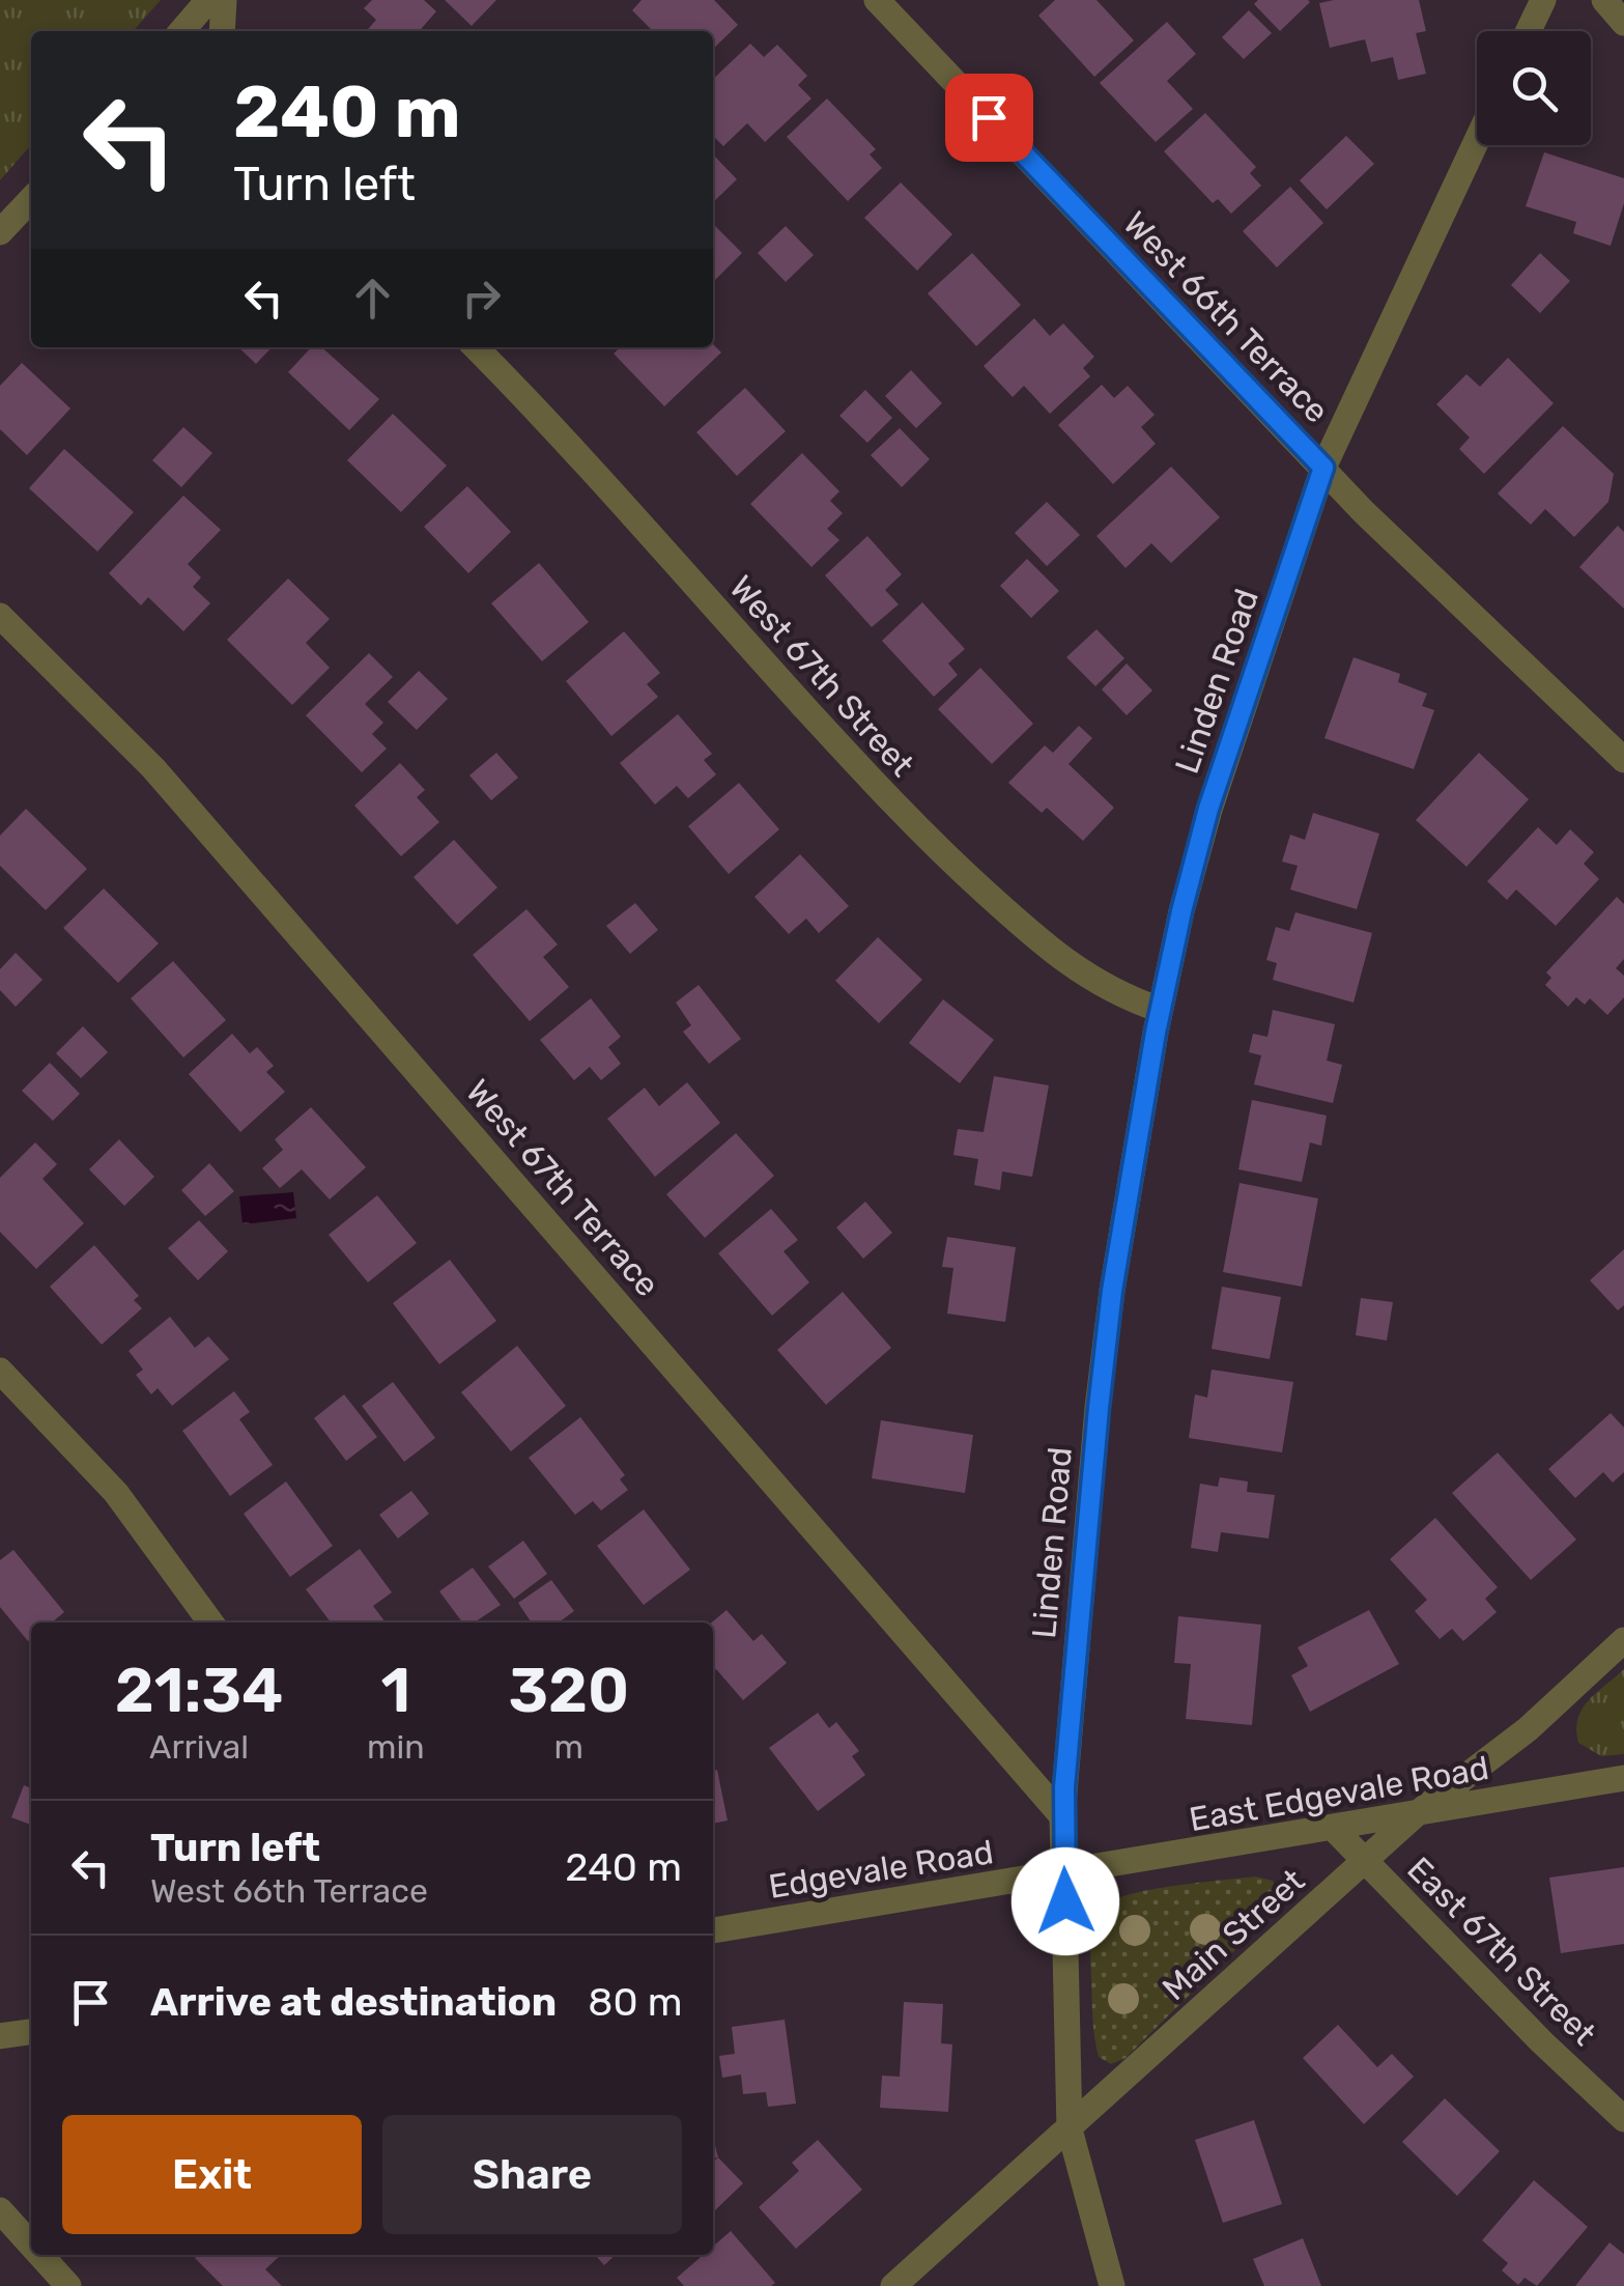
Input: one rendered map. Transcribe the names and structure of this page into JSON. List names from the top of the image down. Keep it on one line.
{"streets":{"street":["West 66th Terrace","West 67th Street","Linden Road","West 67th Terrace","East Edgevale Road","Edgevale Road","Main Street","East 67th Street"]},"crossings":[["West 66th Terrace","Linden Road"],["West 67th Street","Linden Road"],["Linden Road","West 67th Terrace"],["Linden Road","East Edgevale Road"],["Linden Road","Edgevale Road"],["East Edgevale Road","Edgevale Road"],["East Edgevale Road","Main Street"],["East Edgevale Road","East 67th Street"],["Main Street","East 67th Street"]],"page":{"turn":["240 m","Turn left"],"eta":["21:34","Arrival","1","min","320","m"],"list":[{"name":"Turn left","note":"West 66th Terrace","value":"240 m"},{"name":"Arrive at destination","value":"80 m"}],"buttons":["Exit","Share"]}}
